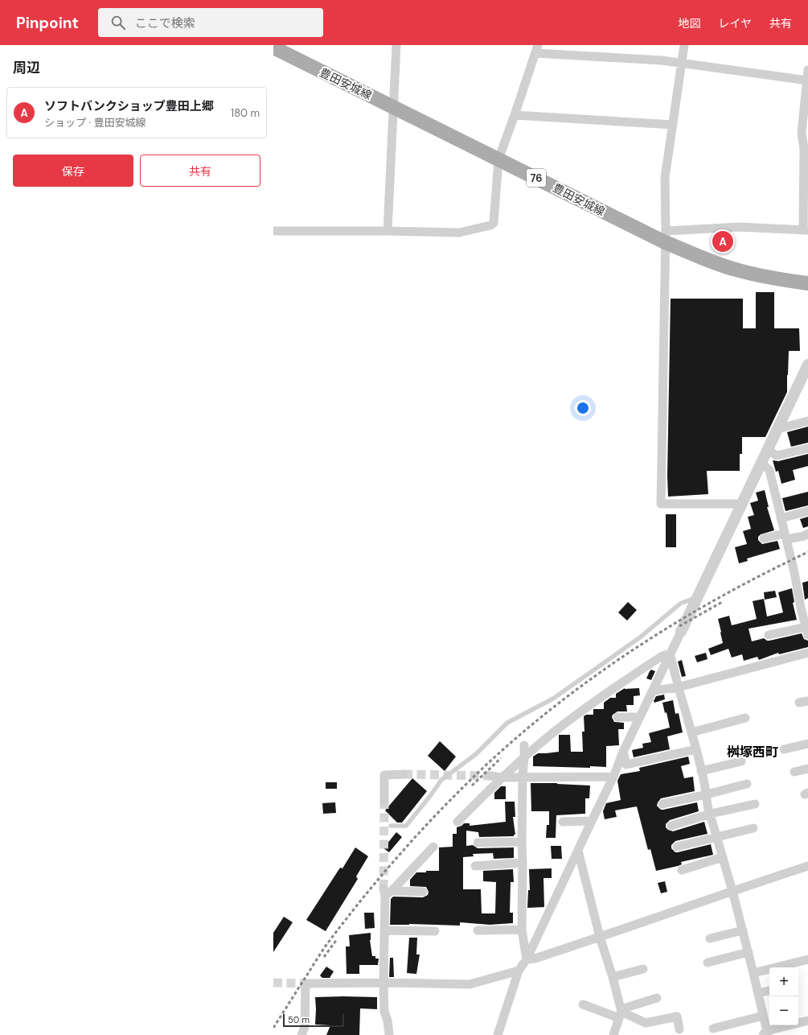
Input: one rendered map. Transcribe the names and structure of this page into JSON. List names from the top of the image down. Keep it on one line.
{"streets":{"main road":["豊田安城線","76"]},"districts":["桝塚西町"],"scale_bar":"50 m","page":{"header":"Pinpoint","search":"ここで検索","nav":["地図","レイヤ","共有"],"heading":"周辺","list":[{"mark":"A","name":"ソフトバンクショップ豊田上郷","note":"ショップ · 豊田安城線","value":"180 m"}],"buttons":["保存","共有"],"pins":"A","map_buttons":["+","−"],"scale":"50 m"}}
